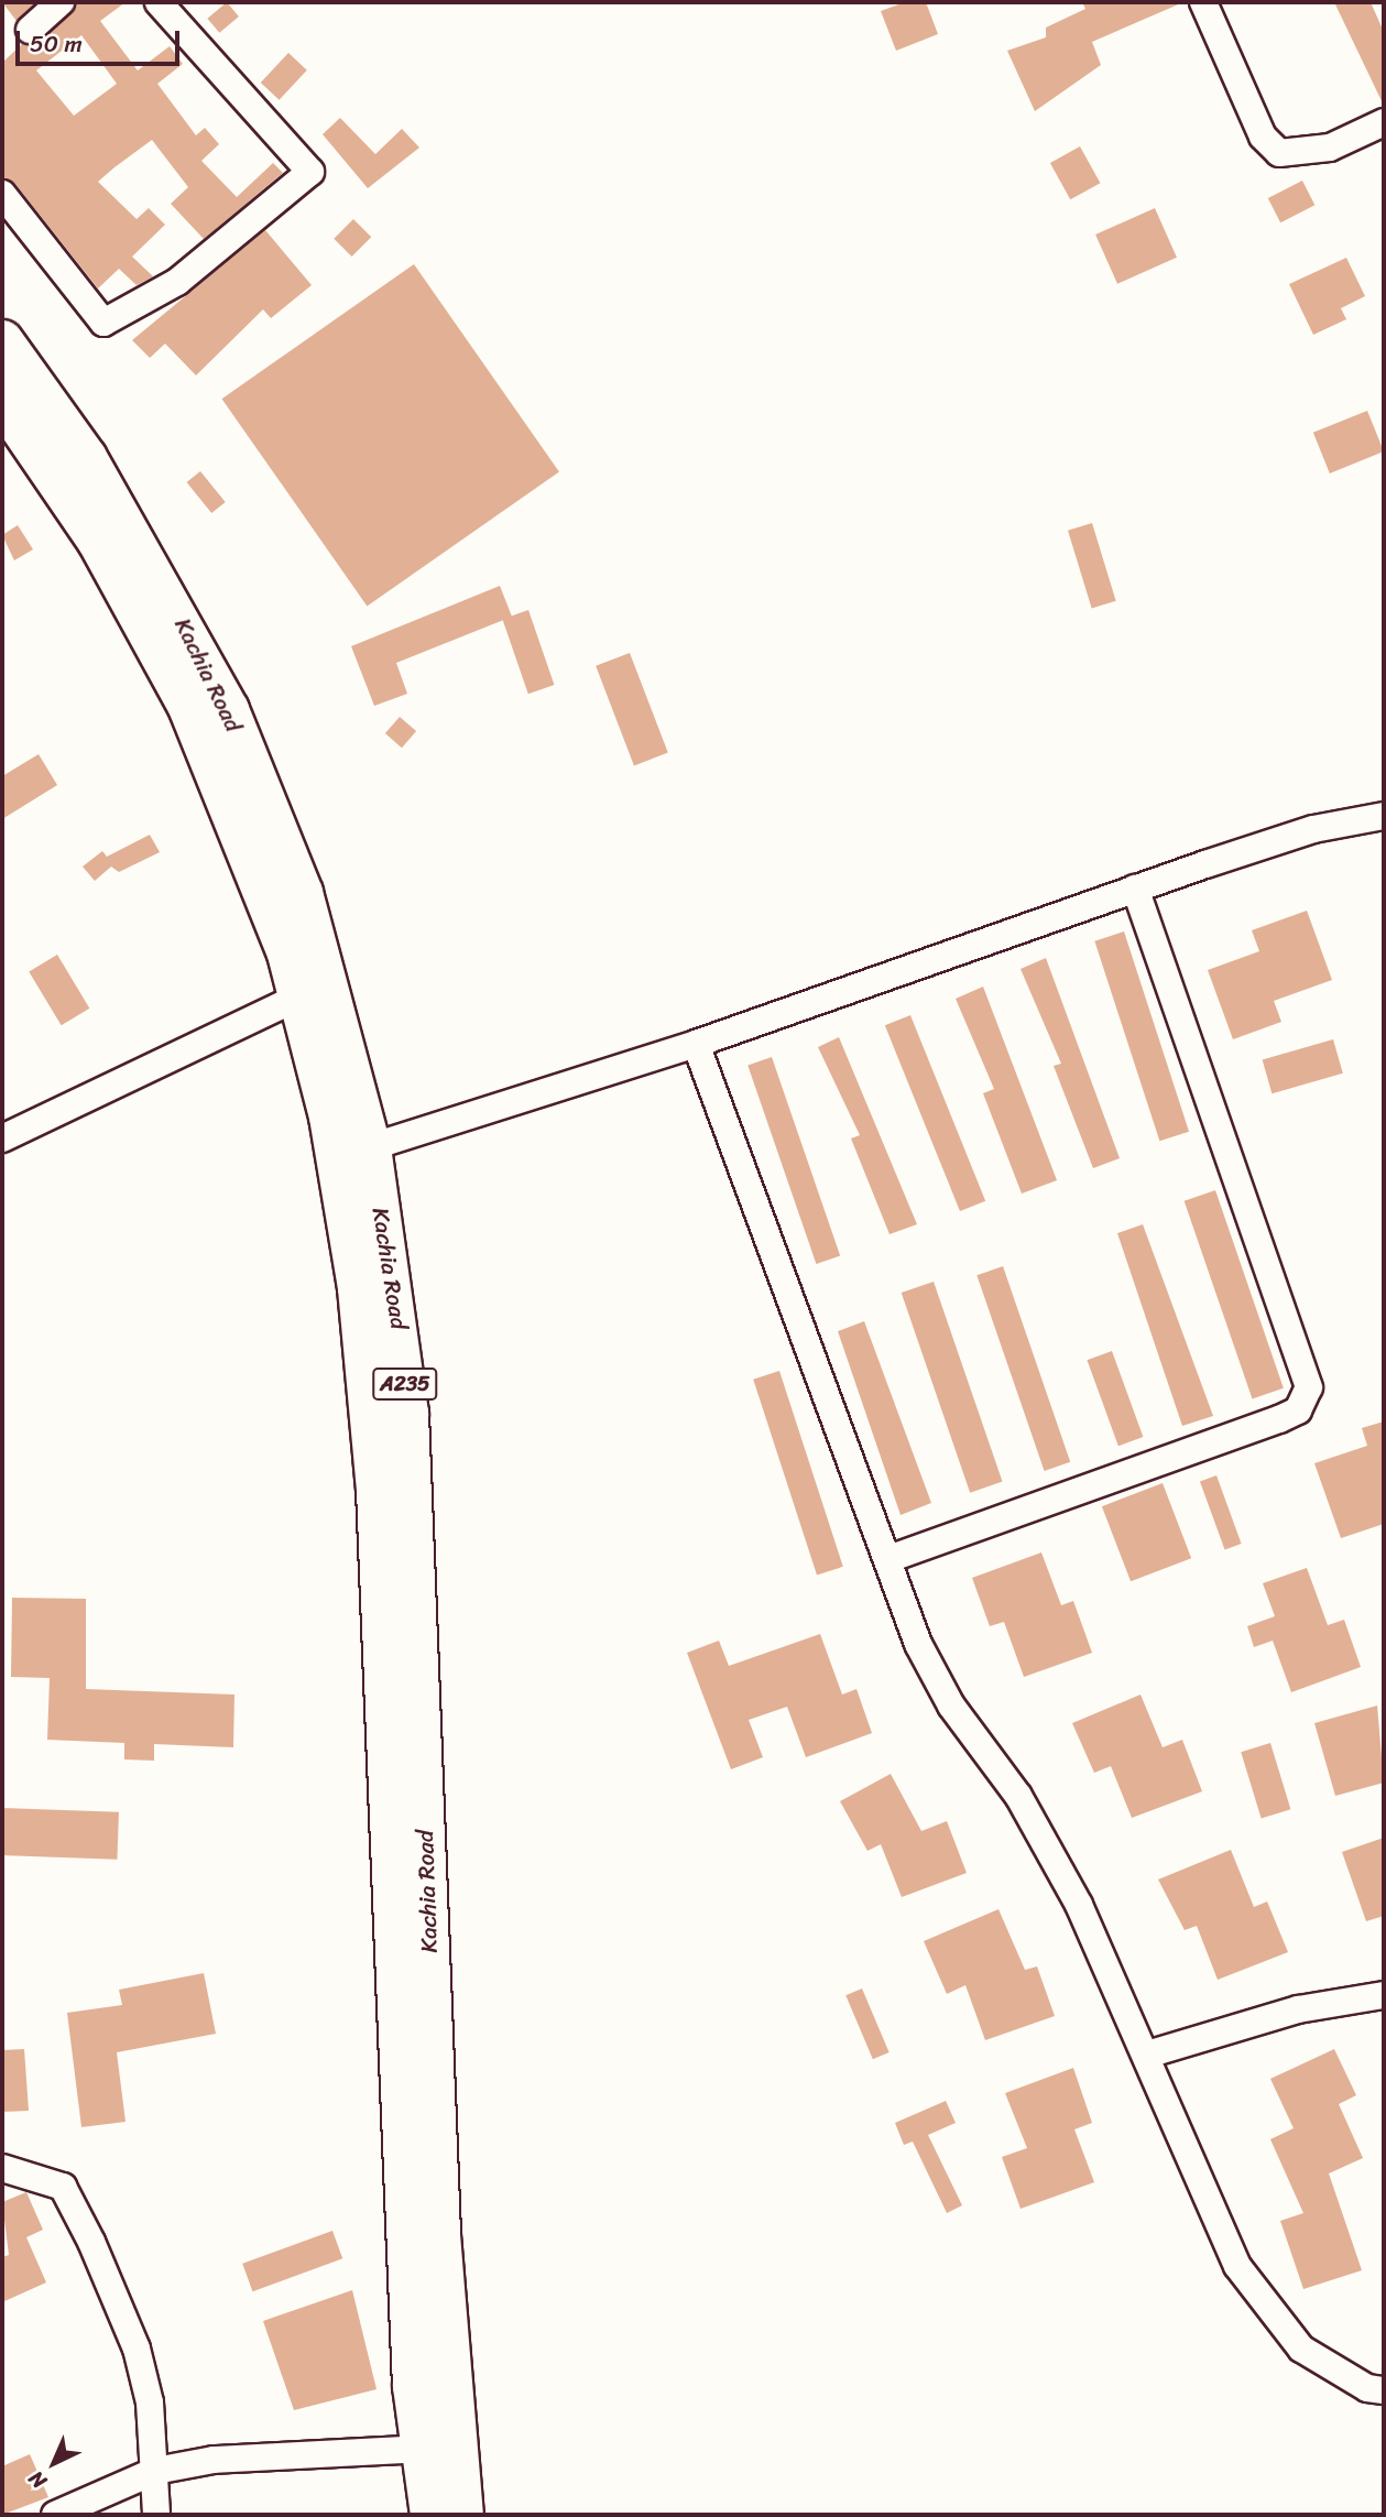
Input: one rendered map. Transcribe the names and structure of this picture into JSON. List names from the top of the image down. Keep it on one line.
{"streets":{"highway":["Kachia Road","A235"]},"scale_bar":"50 m","north":"bottom left"}
